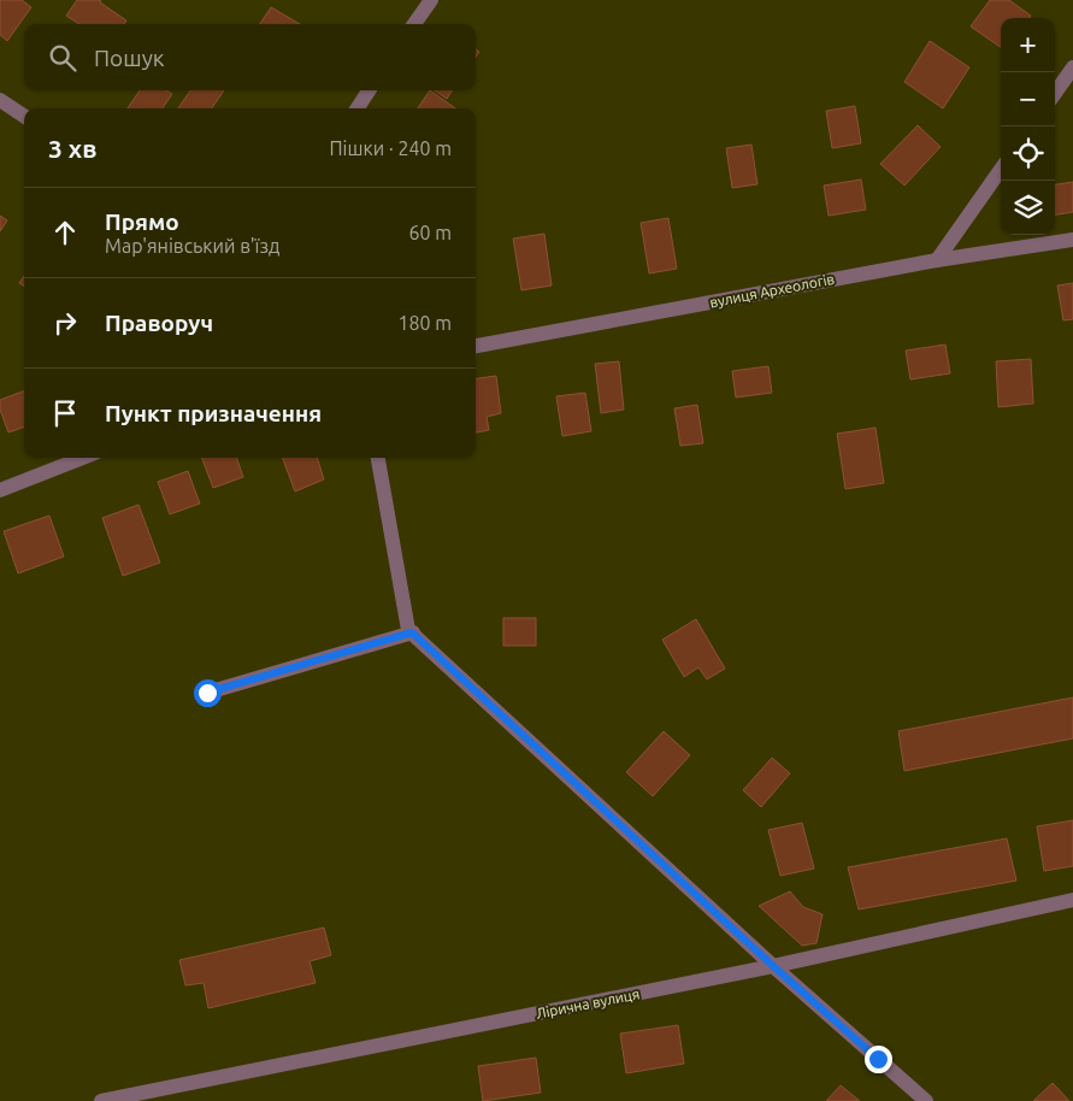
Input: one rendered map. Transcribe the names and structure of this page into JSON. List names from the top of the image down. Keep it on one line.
{"streets":{"street":["вулиця Археологів","Лірична вулиця"]},"page":{"map_buttons":["+","−"],"search":"Пошук","heading":["3 хв","Пішки · 240 m"],"list":[["Прямо","Мар'янівський в'їзд","60 m"],["Праворуч","180 m"],"Пункт призначення"]}}
